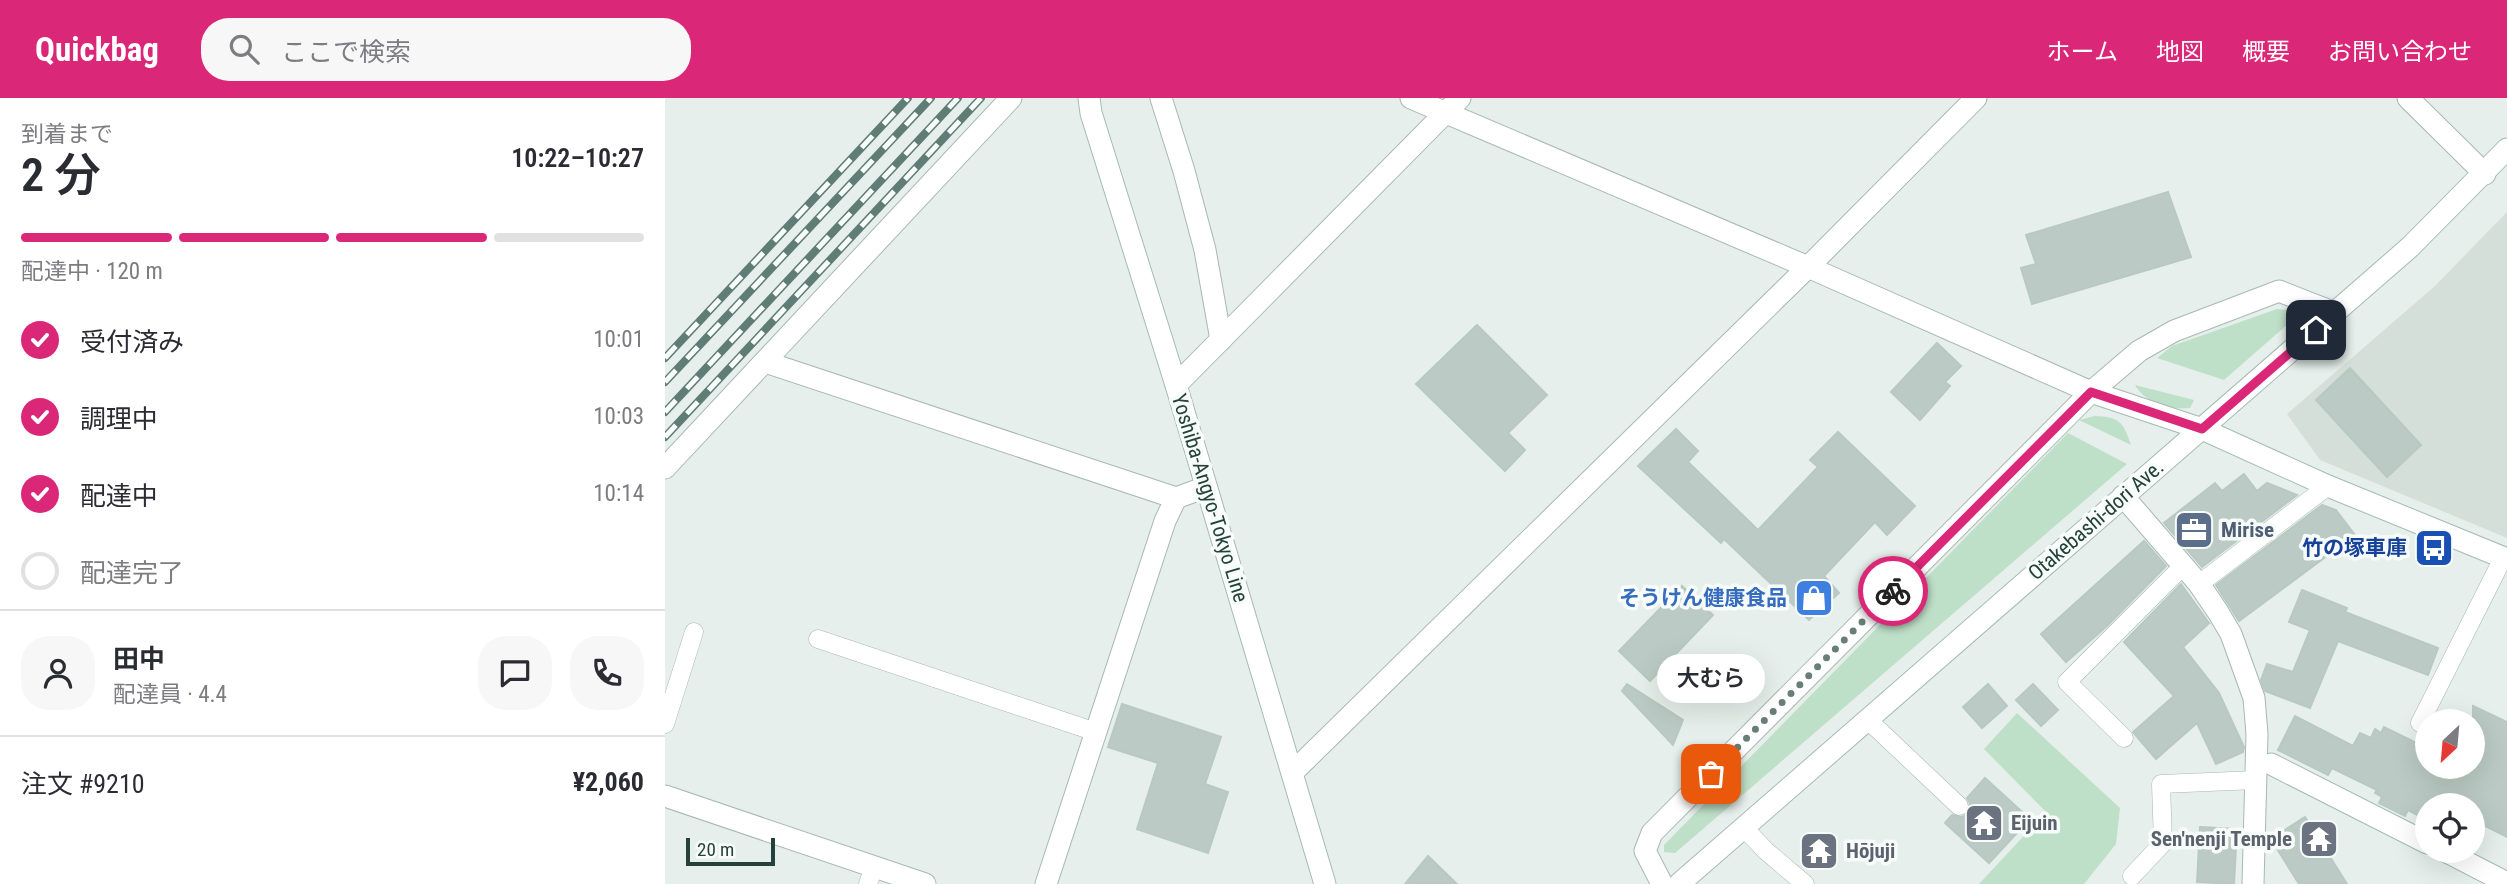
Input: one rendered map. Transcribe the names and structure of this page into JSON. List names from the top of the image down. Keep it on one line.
{"streets":{"street":["Yoshiba-Angyo-Tokyo Line","Otakebashi-dori Ave."]},"places":{"office":["Mirise"],"bus stop":["竹の塚車庫"],"shop":["そうけん健康食品"],"other":["大むら"],"temple":["Eijuin","Sen'nenji Temple","Hōjuji"]},"scale_bar":"20 m","north":"bottom left","page":{"header":"Quickbag","search":"ここで検索","nav":["ホーム","地図","概要","お問い合わせ"],"heading":["2 分","到着まで","10:22–10:27"],"panel":["田中","配達員 · 4.4","注文 #9210","¥2,060"],"bar":"配達中 · 120 m","list":[["受付済み","10:01"],["調理中","10:03"],["配達中","10:14"],"配達完了"],"bubble":"大むら","scale":"20 m"}}
